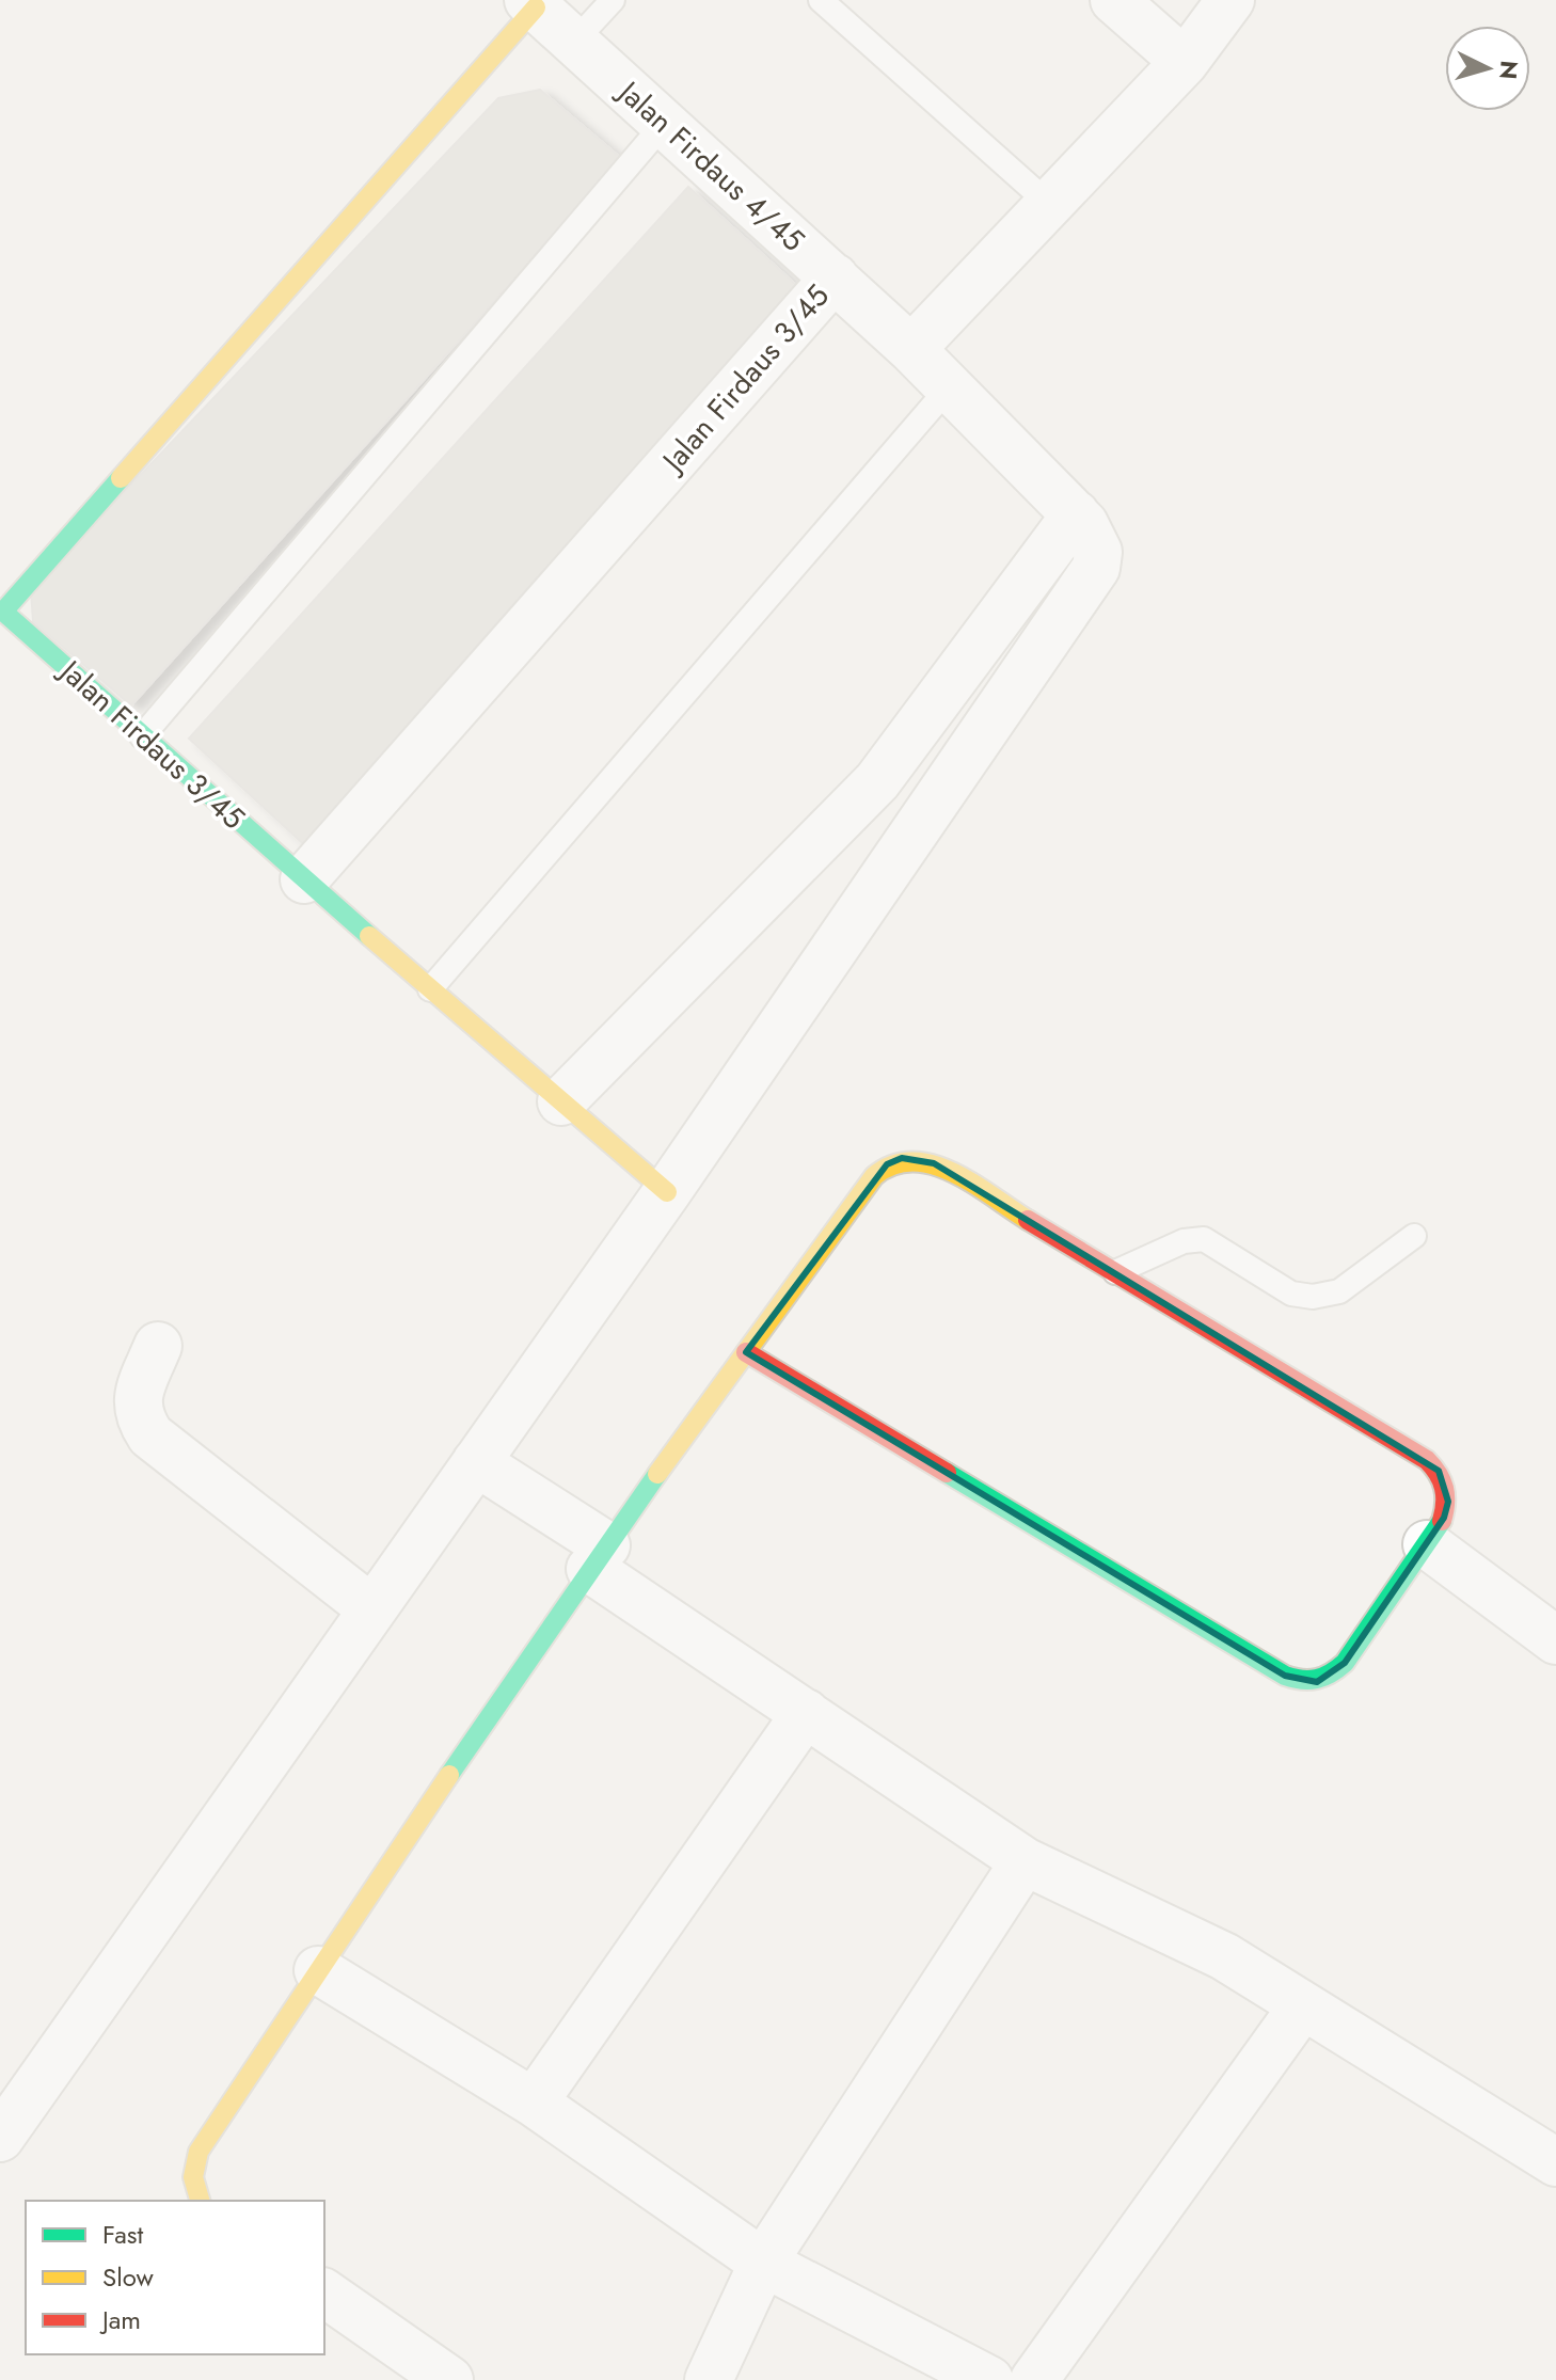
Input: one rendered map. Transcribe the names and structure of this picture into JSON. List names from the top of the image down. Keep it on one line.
{"streets":{"street":["Jalan Firdaus 4/45","Jalan Firdaus 3/45"]},"crossings":[["Jalan Firdaus 4/45","Jalan Firdaus 3/45"]],"legend":["Fast","Slow","Jam"],"north":"right"}
